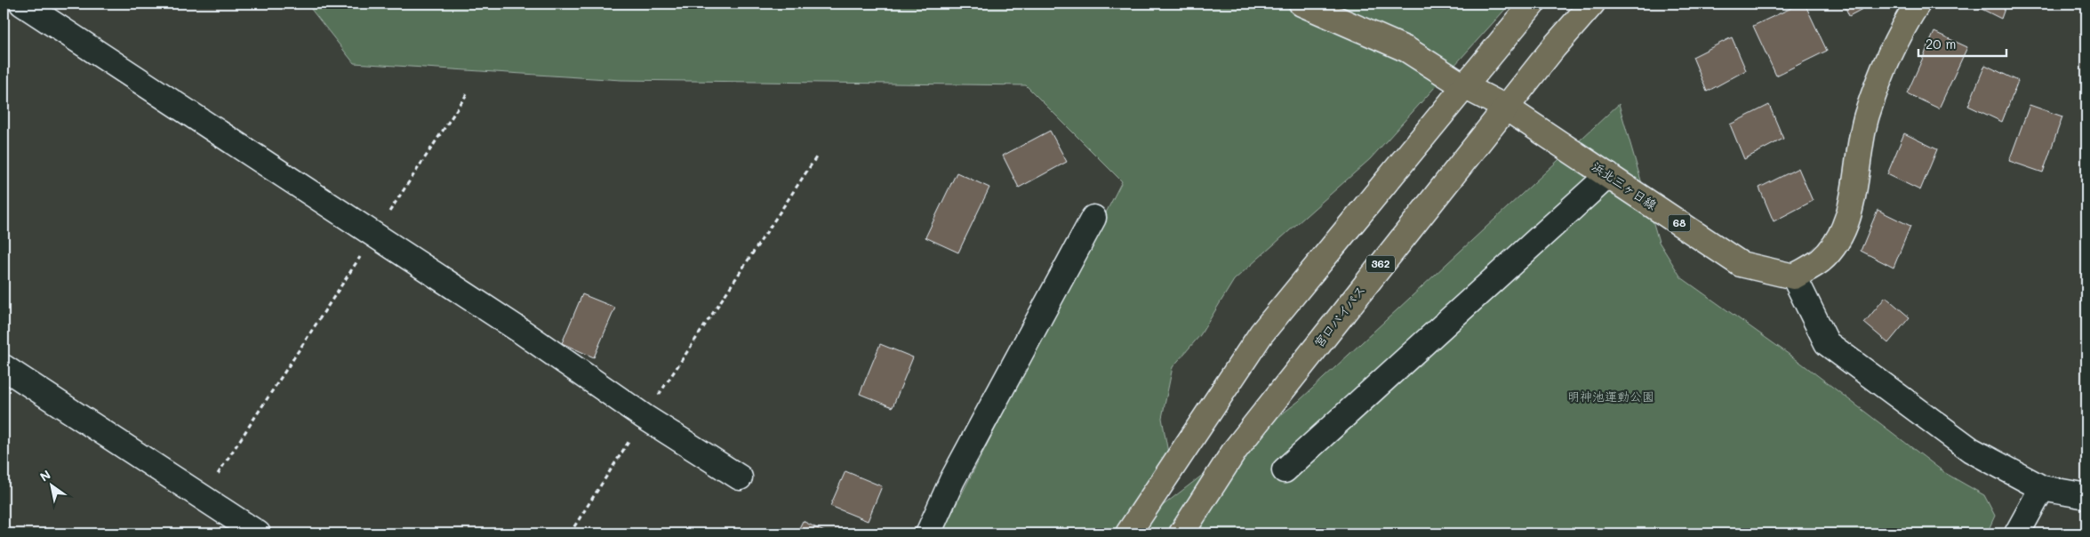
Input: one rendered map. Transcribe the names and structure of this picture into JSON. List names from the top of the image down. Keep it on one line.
{"streets":{"main road":["浜北三ヶ日線","68","362","宮口バイパス"]},"crossings":[["浜北三ヶ日線","宮口バイパス"]],"parks":["明神池運動公園"],"scale_bar":"20 m","north":"top left"}
